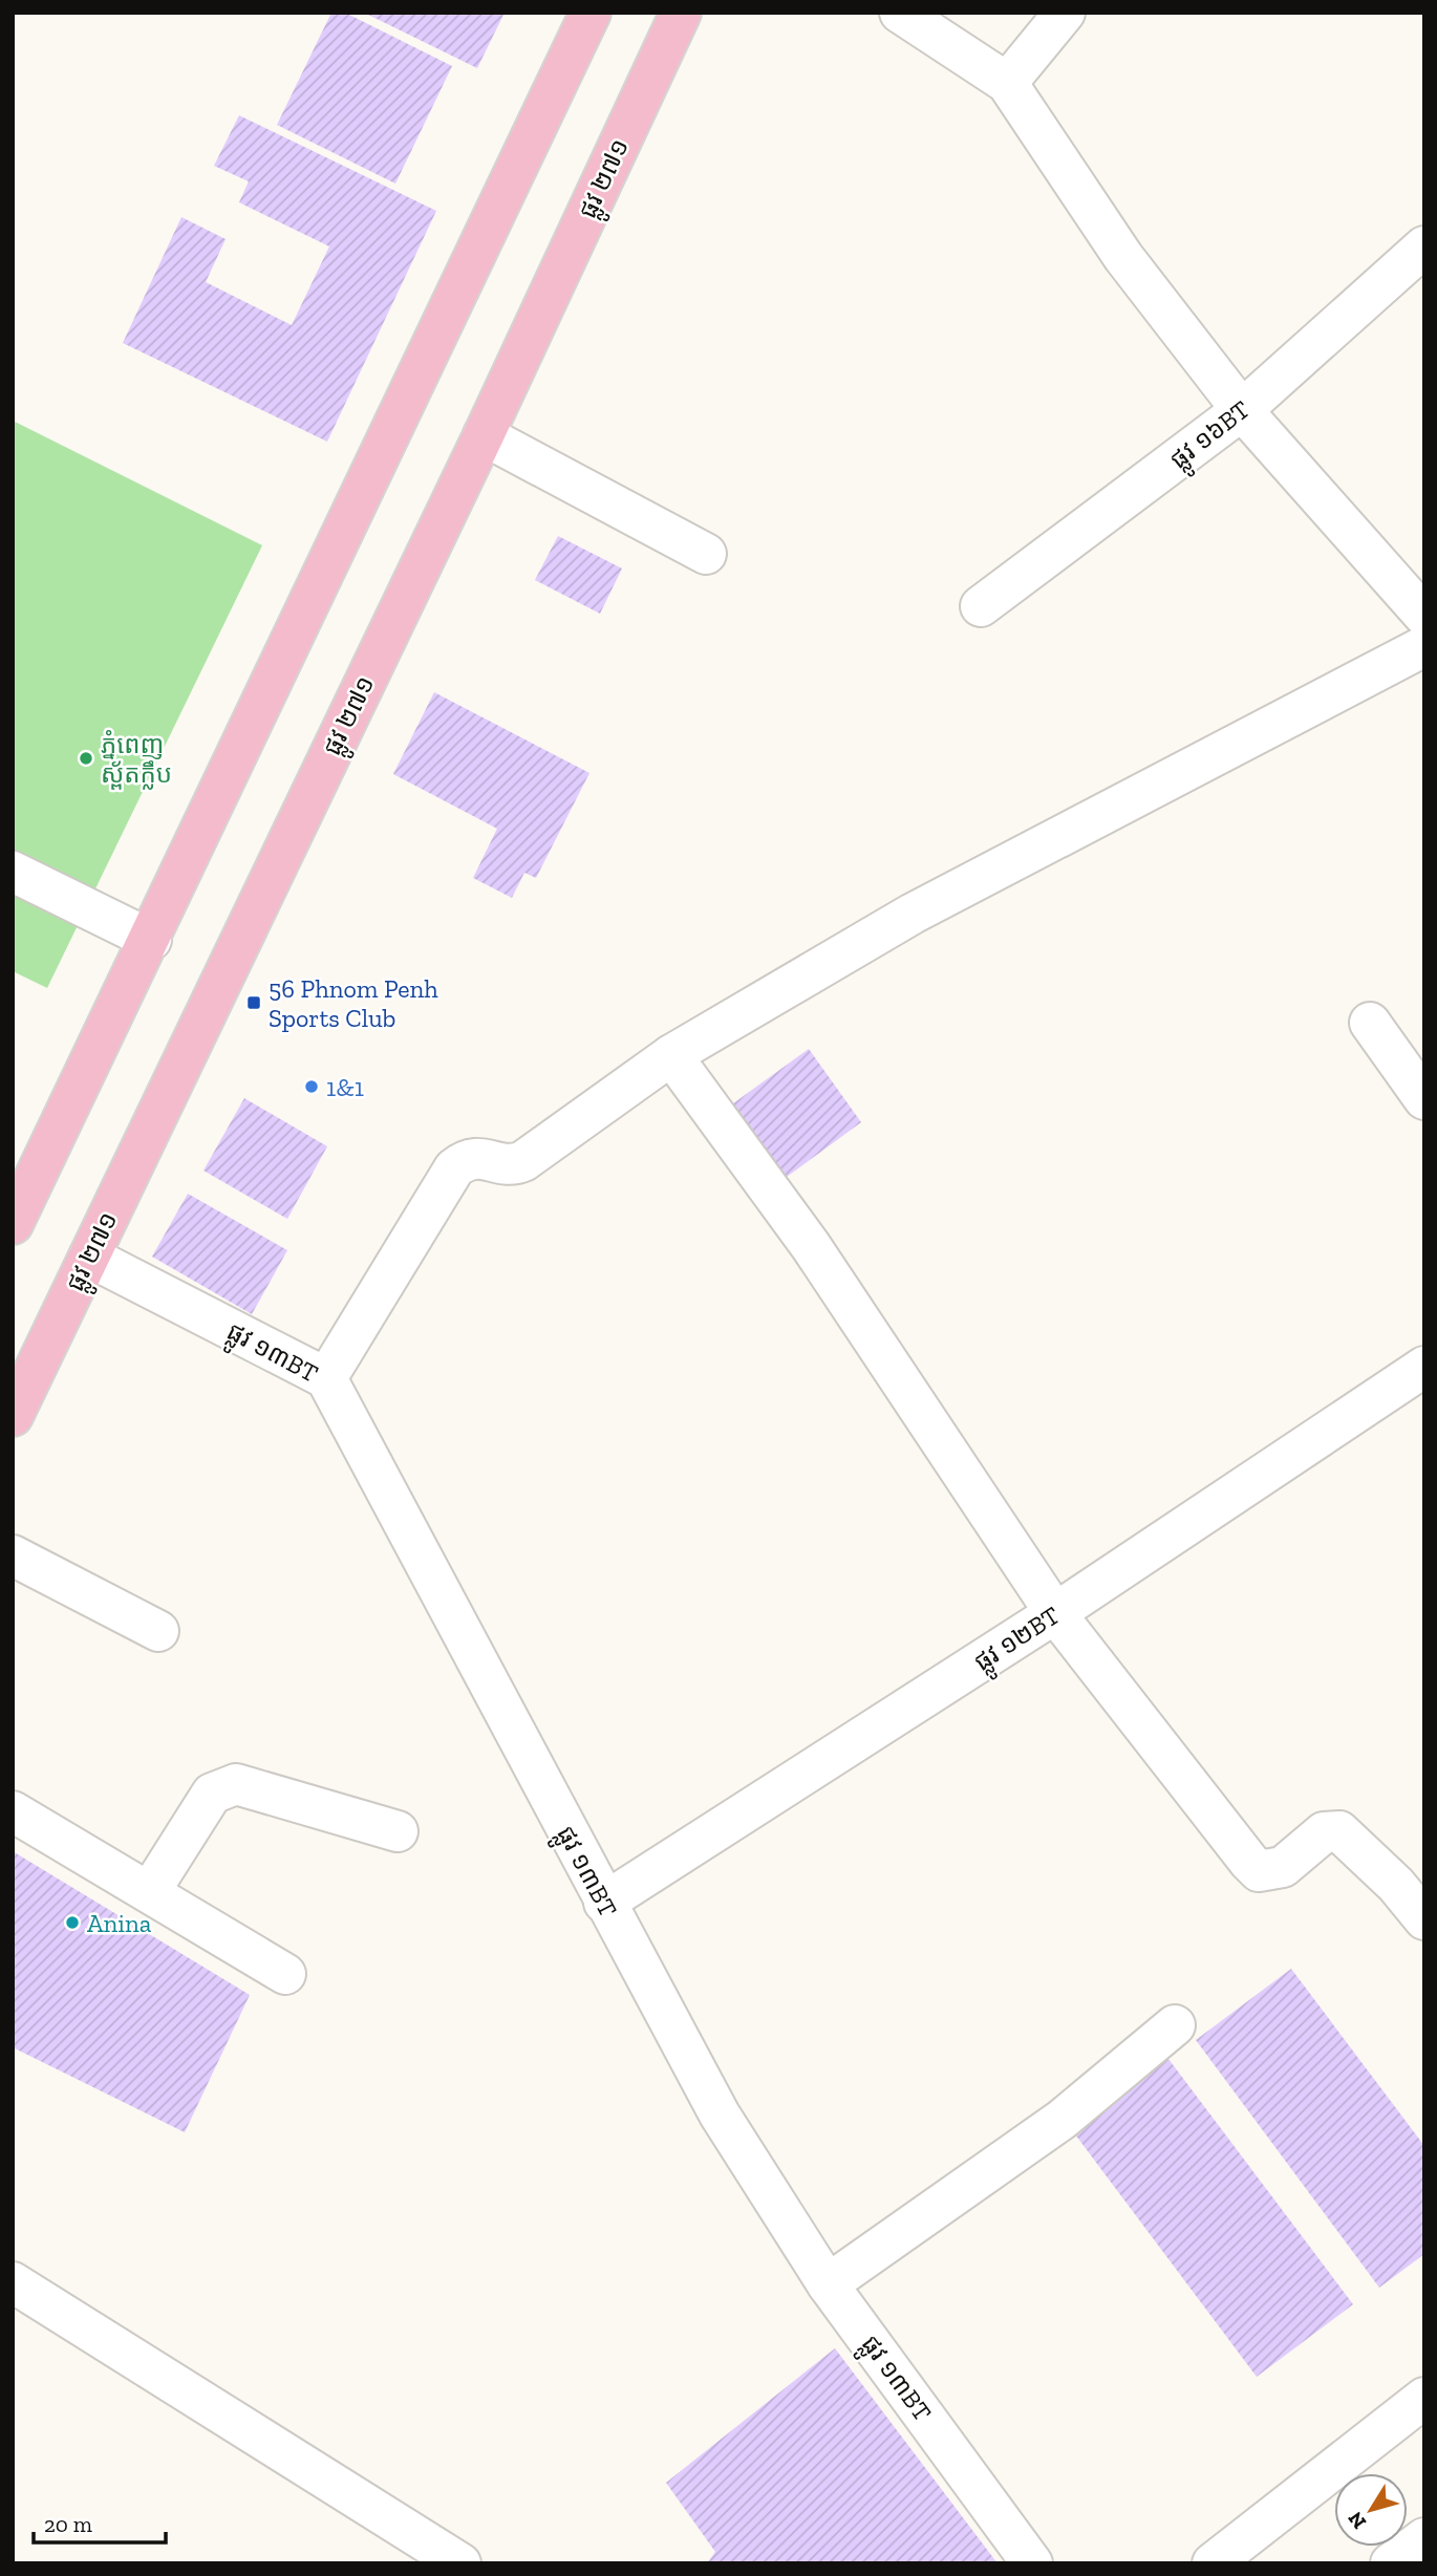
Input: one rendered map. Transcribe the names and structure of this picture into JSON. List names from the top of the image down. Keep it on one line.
{"streets":{"main road":["ផ្លូវ ២៧១"],"street":["ផ្លូវ ១៦BT","ផ្លូវ ១៣BT","ផ្លូវ ១២BT"]},"crossings":[["ផ្លូវ ២៧១","ផ្លូវ ១៣BT"],["ផ្លូវ ១៣BT","ផ្លូវ ១២BT"]],"places":{"other":["ភ្នំពេញ ស្ព័តក្លឹប","1&1","Anina"],"transit":["56 Phnom Penh Sports Club"]},"scale_bar":"20 m","north":"bottom left"}
